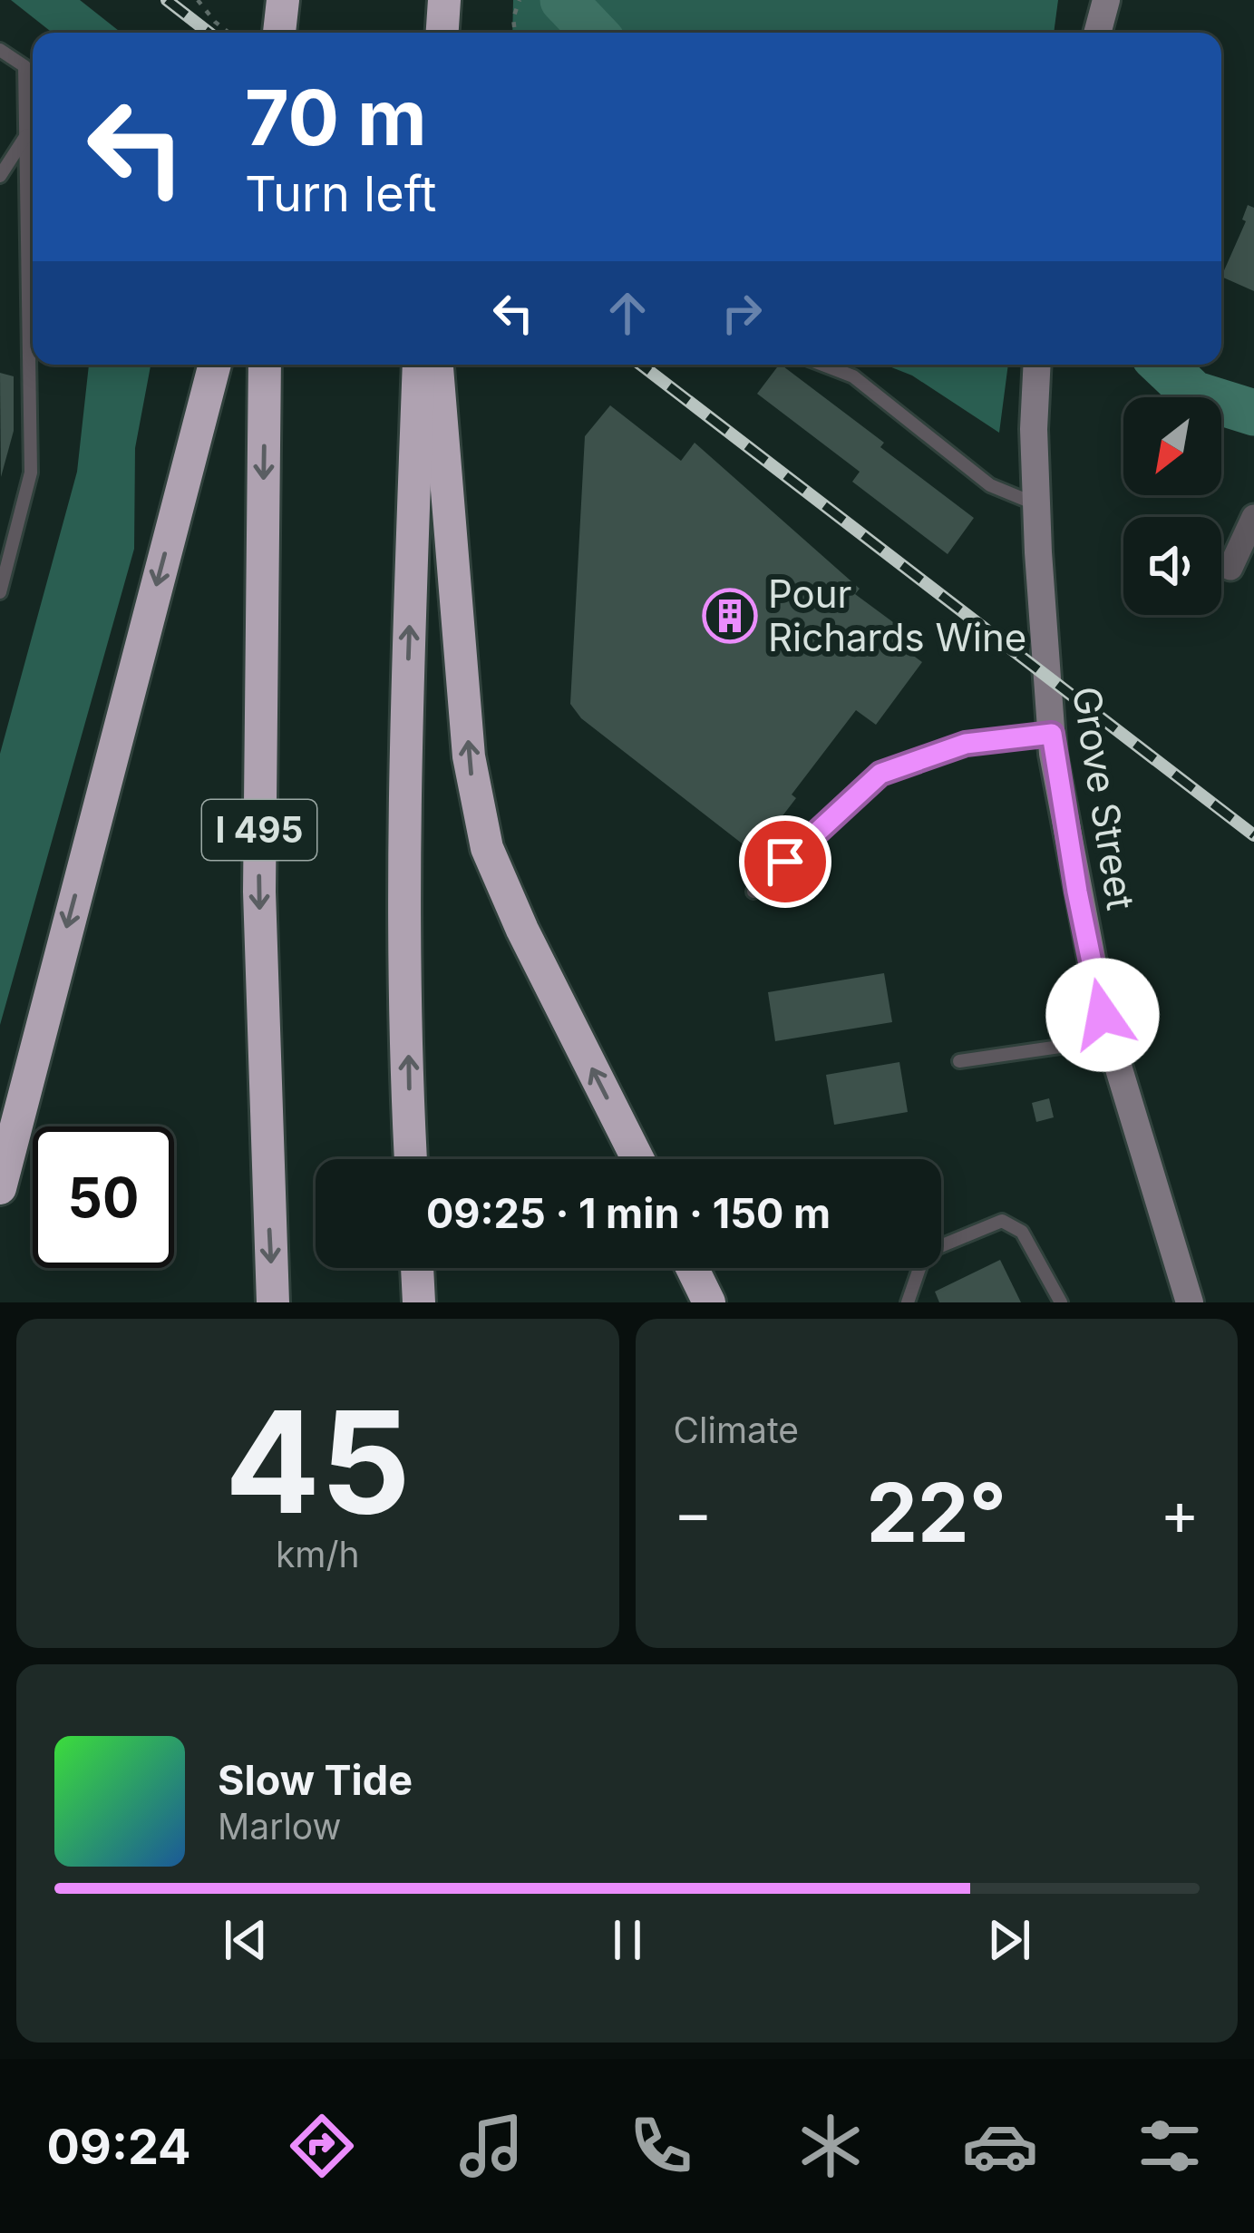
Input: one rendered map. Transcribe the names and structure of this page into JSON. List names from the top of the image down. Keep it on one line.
{"streets":{"highway":["I 495"],"main road":["Grove Street"]},"places":{"building":["Pour Richards Wine"]},"north":"bottom left","page":{"turn":["70 m","Turn left"],"limit":"50","trip":"09:25 · 1 min · 150 m","tile":[["45","km/h"],"Climate"],"heat":["−","22°","+"],"song":["Slow Tide","Marlow"],"tabs":"09:24"}}
